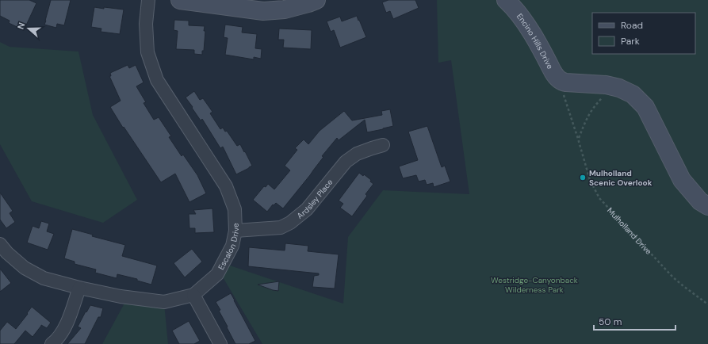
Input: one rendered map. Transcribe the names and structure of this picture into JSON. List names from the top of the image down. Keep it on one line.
{"streets":{"main road":["Encino Hills Drive"],"street":["Ardsley Place","Escalon Drive"],"path":["Mulholland Drive"]},"crossings":[["Encino Hills Drive","Mulholland Drive"],["Ardsley Place","Escalon Drive"]],"parks":["Westridge-Canyonback Wilderness Park"],"places":["Mulholland Scenic Overlook"],"legend":["Road","Park"],"scale_bar":"50 m","north":"left"}
